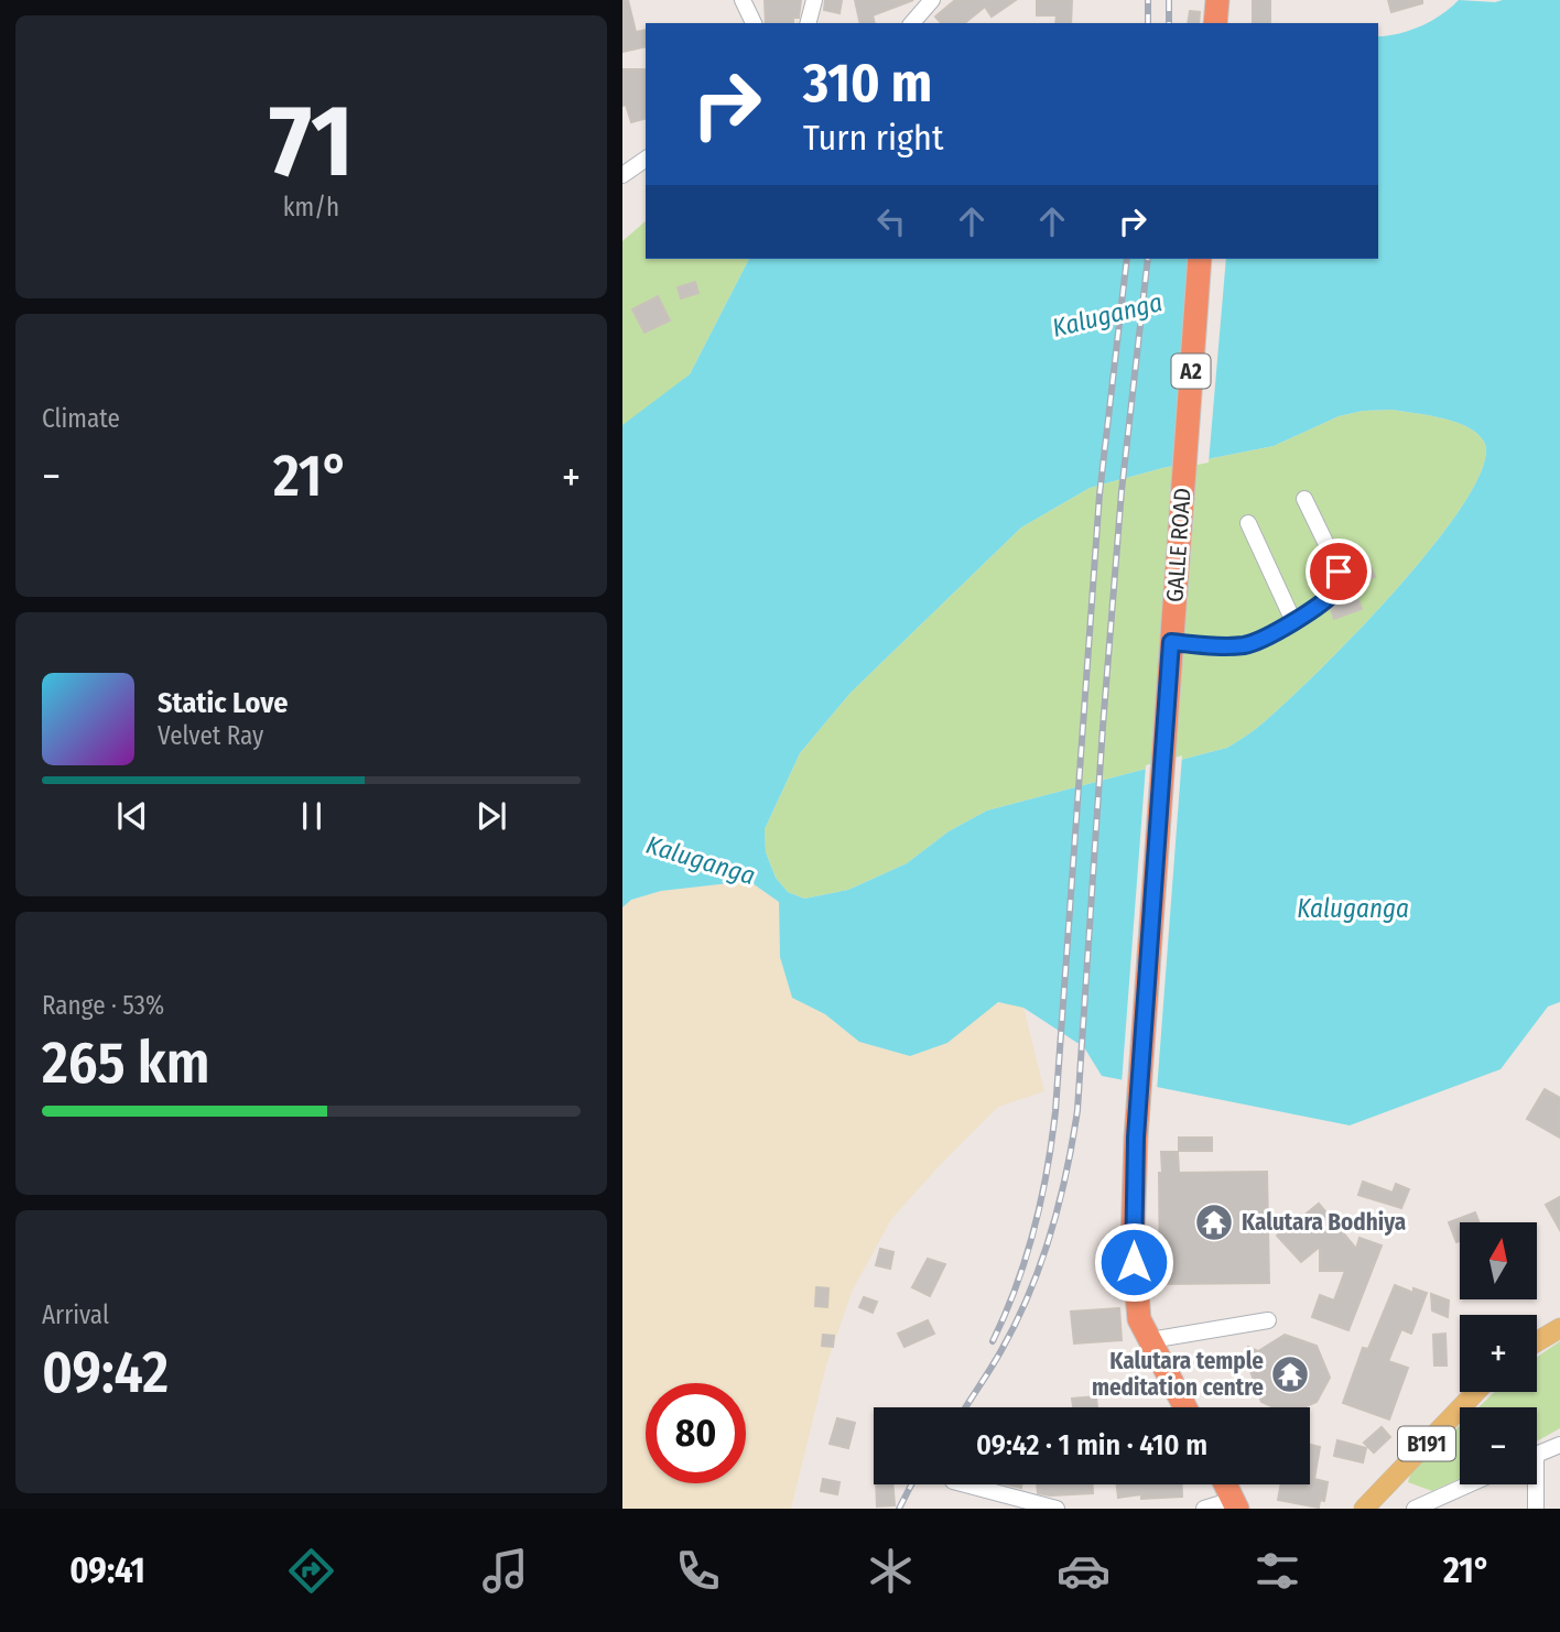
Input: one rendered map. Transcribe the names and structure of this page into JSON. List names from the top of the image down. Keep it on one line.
{"streets":{"highway":["A2","GALLE ROAD"],"main road":["B191"]},"water":["Kaluganga"],"places":{"temple":["Kalutara Bodhiya","Kalutara temple meditation centre"]},"north":"top","page":{"tile":[["71","km/h"],"Climate",["Range · 53%","265 km"],["Arrival","09:42"]],"turn":["310 m","Turn right"],"heat":["−","21°","+"],"song":["Static Love","Velvet Ray"],"map_buttons":["+","−"],"limit":"80","trip":"09:42 · 1 min · 410 m","tabs":["09:41","21°"]}}
